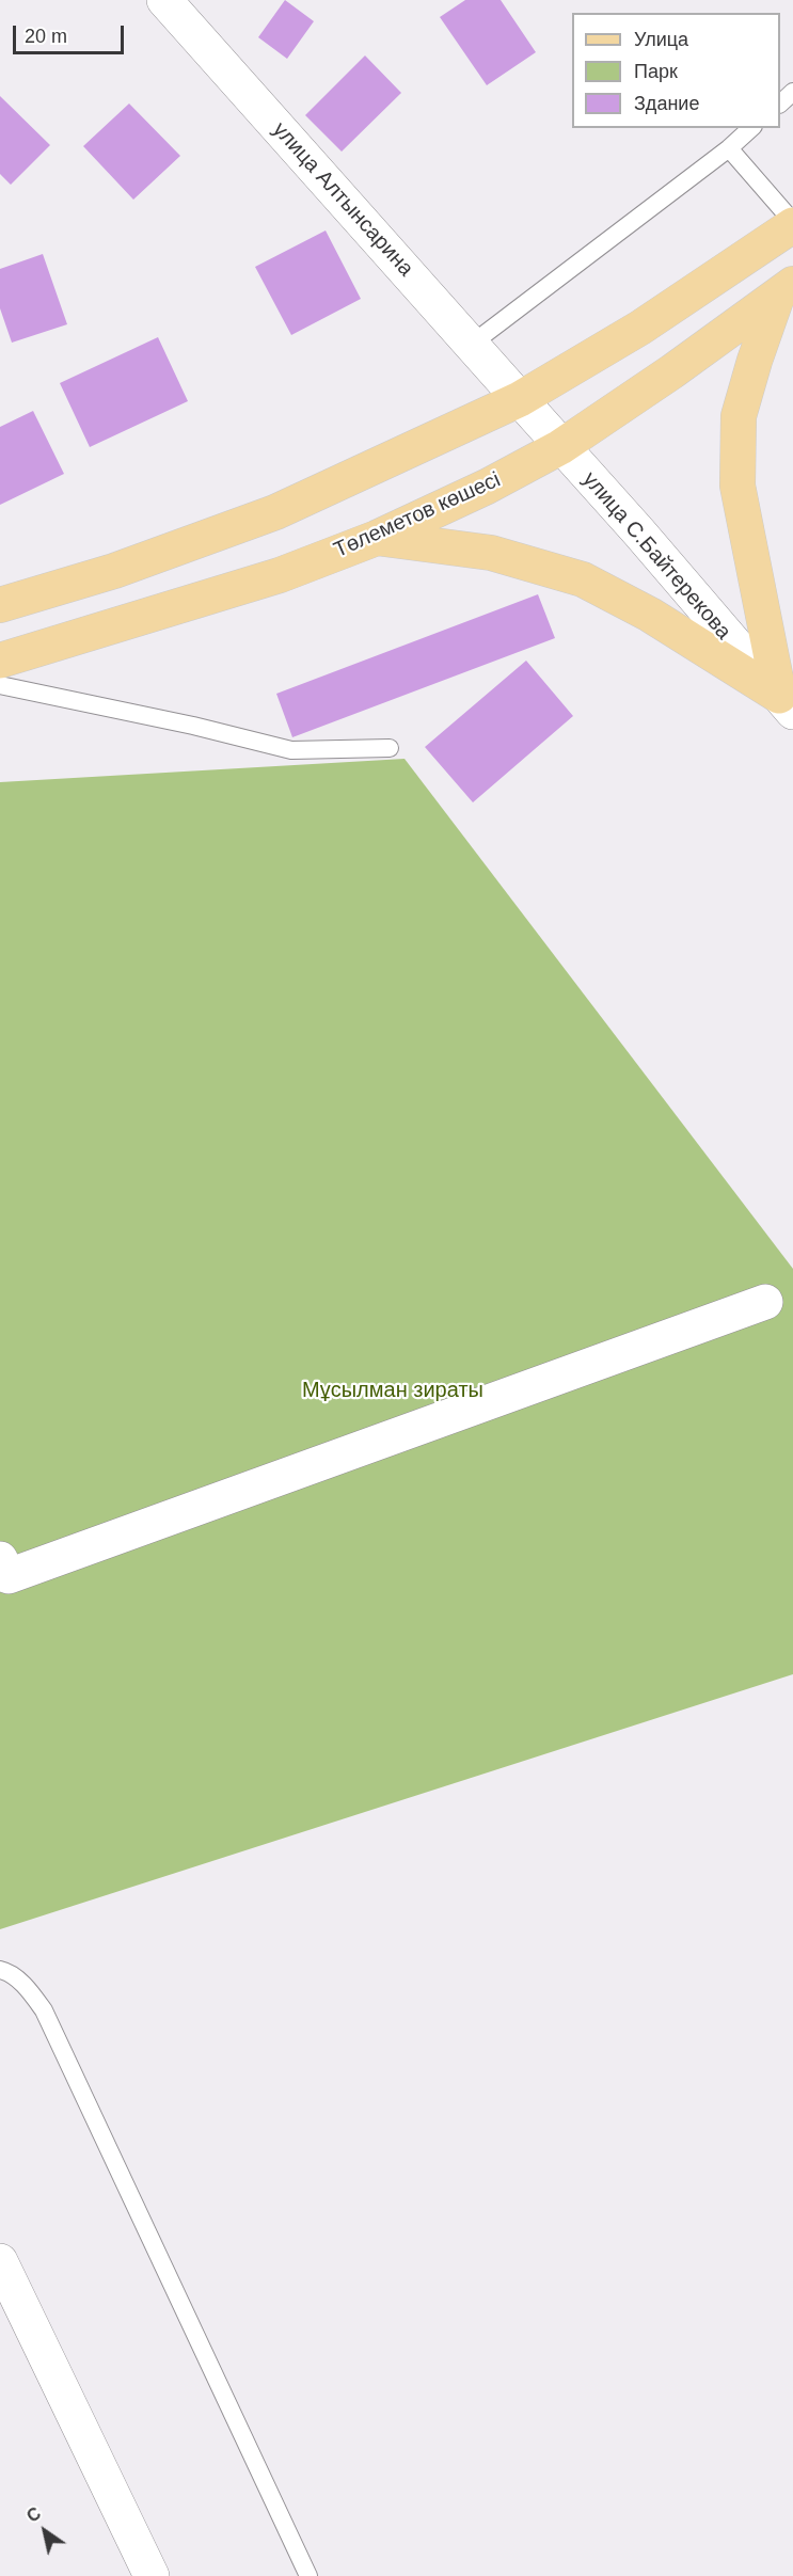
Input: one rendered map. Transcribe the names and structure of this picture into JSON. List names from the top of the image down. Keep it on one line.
{"streets":{"main road":["Төлеметов көшесі"],"street":["улица Алтынсарина","улица С.Байтерекова"]},"crossings":[["улица Алтынсарина","улица С.Байтерекова"],["Төлеметов көшесі","улица С.Байтерекова"]],"parks":["Мұсылман зираты"],"legend":["Улица","Парк","Здание"],"scale_bar":"20 m","north":"top left"}
